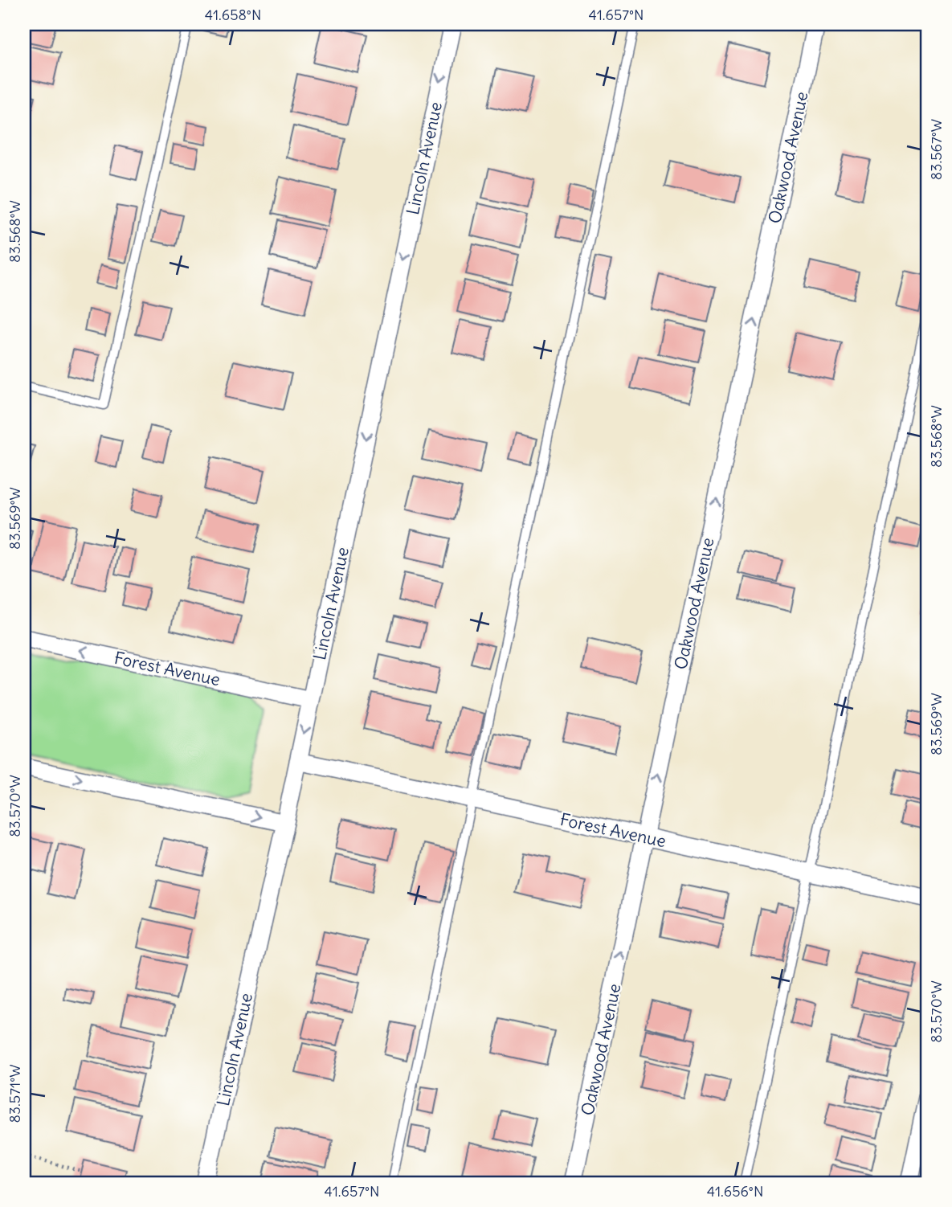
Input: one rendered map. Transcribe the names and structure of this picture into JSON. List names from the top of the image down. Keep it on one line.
{"streets":{"street":["Oakwood Avenue","Lincoln Avenue","Forest Avenue"]},"crossings":[["Oakwood Avenue","Forest Avenue"],["Lincoln Avenue","Forest Avenue"]],"one_way":["Oakwood Avenue","Lincoln Avenue"],"coordinates":["41.658°N","41.657°N","83.567°W","83.568°W","83.569°W","83.570°W","83.571°W","41.656°N"]}
